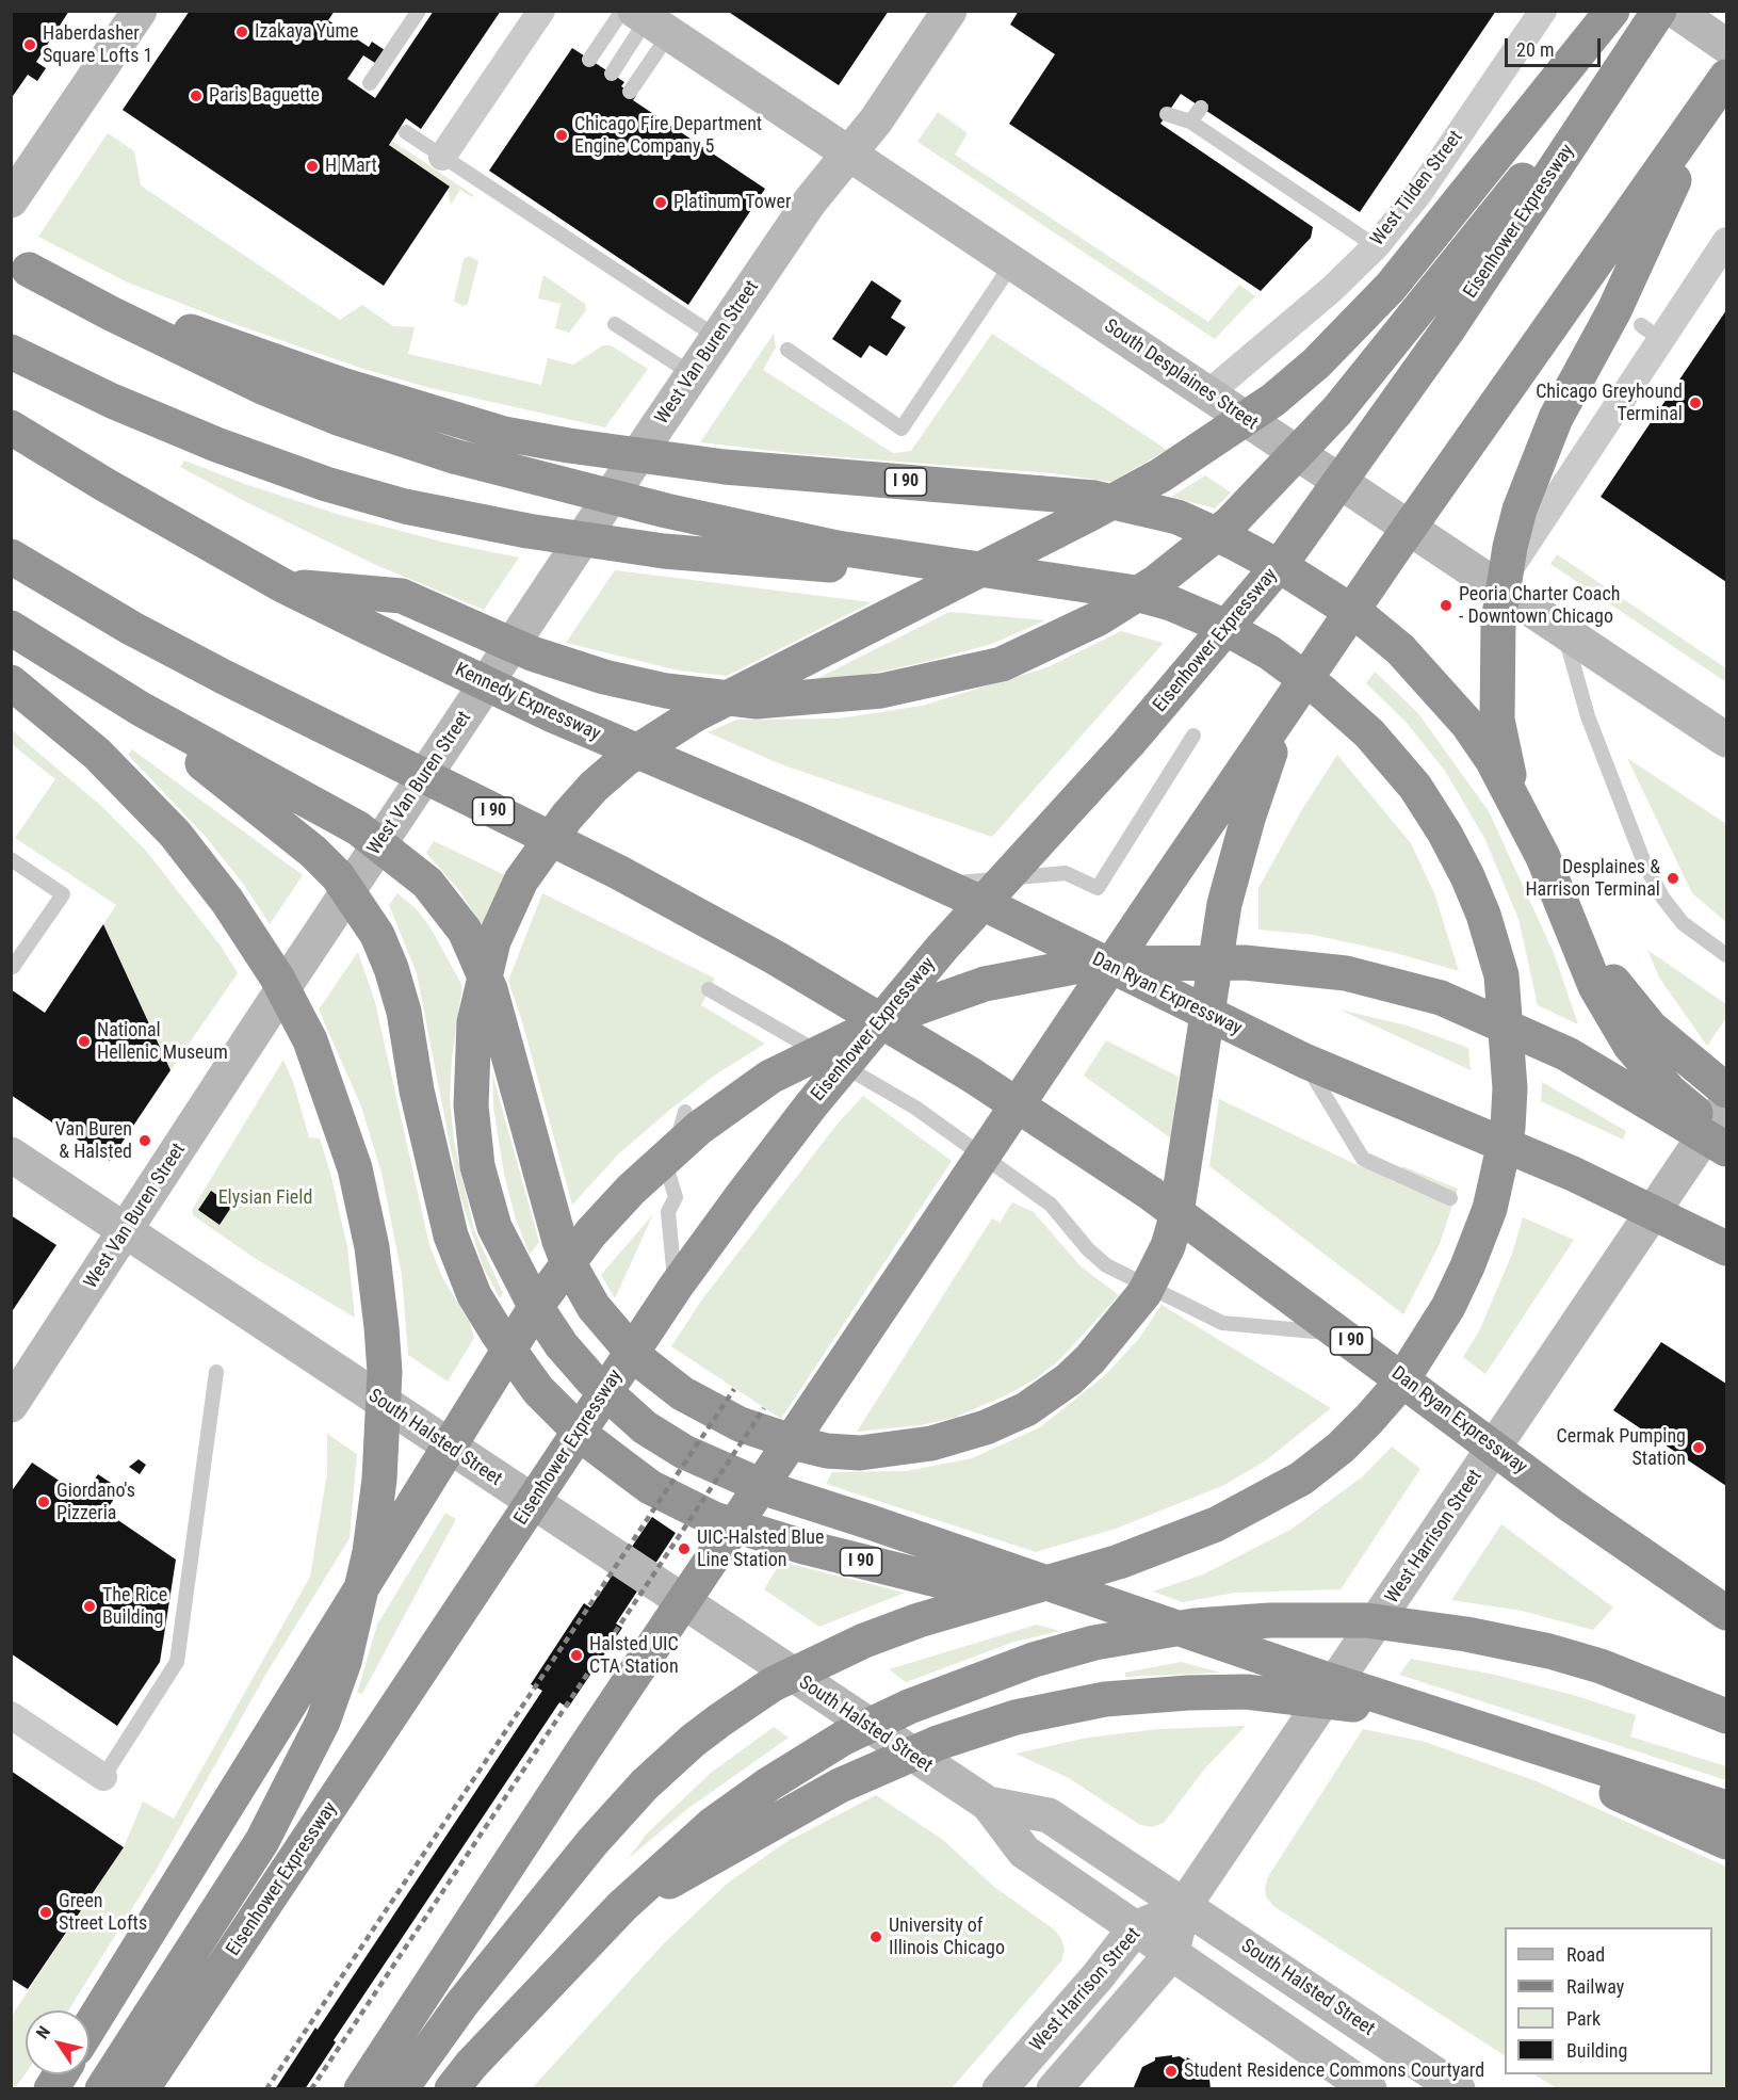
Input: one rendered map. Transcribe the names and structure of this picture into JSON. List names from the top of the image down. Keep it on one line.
{"streets":{"highway":["Eisenhower Expressway","I 90","Kennedy Expressway","Dan Ryan Expressway"],"main road":["West Van Buren Street","South Desplaines Street","South Halsted Street","West Harrison Street"],"street":["West Tilden Street"]},"crossings":[["West Tilden Street","South Desplaines Street"],["West Van Buren Street","South Desplaines Street"],["West Van Buren Street","South Halsted Street"],["Kennedy Expressway","Dan Ryan Expressway"],["South Halsted Street","West Harrison Street"]],"parks":["Elysian Field"],"places":["Izakaya Yume","Haberdasher Square Lofts 1","Paris Baguette","Chicago Fire Department Engine Company 5","H Mart","Platinum Tower","Chicago Greyhound Terminal","Peoria Charter Coach - Downtown Chicago","Desplaines & Harrison Terminal","National Hellenic Museum","Van Buren & Halsted","Cermak Pumping Station","Giordano's Pizzeria","UIC-Halsted Blue Line Station","The Rice Building","Halsted UIC CTA Station","Green Street Lofts","University of Illinois Chicago","Student Residence Commons Courtyard"],"legend":["Road","Railway","Park","Building"],"scale_bar":"20 m","north":"top left"}
